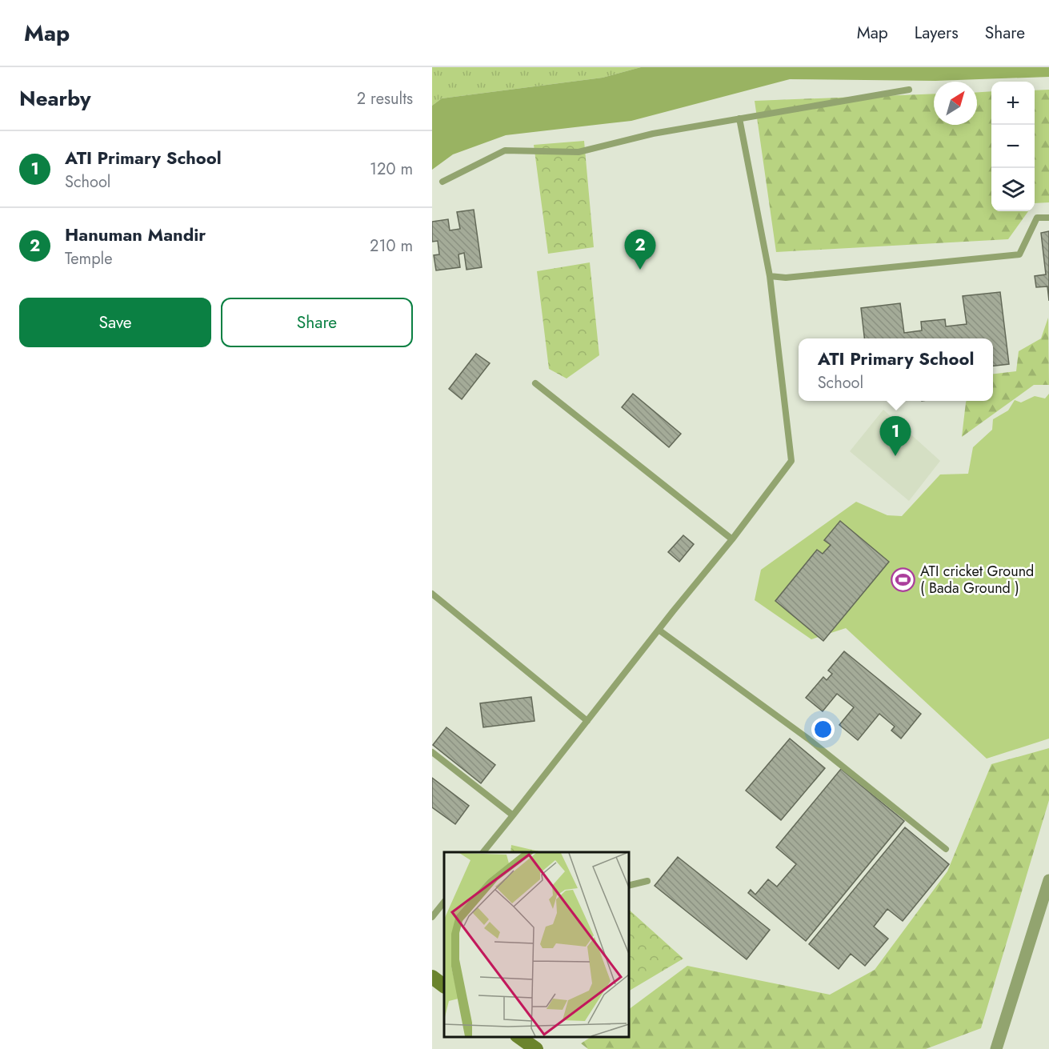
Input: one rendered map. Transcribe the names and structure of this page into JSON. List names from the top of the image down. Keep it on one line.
{"places":{"sports":["ATI cricket Ground ( Bada Ground )"]},"north":"top right","page":{"header":"Map","nav":["Map","Layers","Share"],"heading":["Nearby","2 results"],"map_buttons":["+","−"],"list":[{"mark":"1","name":"ATI Primary School","note":"School","value":"120 m"},{"mark":"2","name":"Hanuman Mandir","note":"Temple","value":"210 m"}],"pins":["2","1"],"buttons":["Save","Share"],"popup":["ATI Primary School","School"]}}
